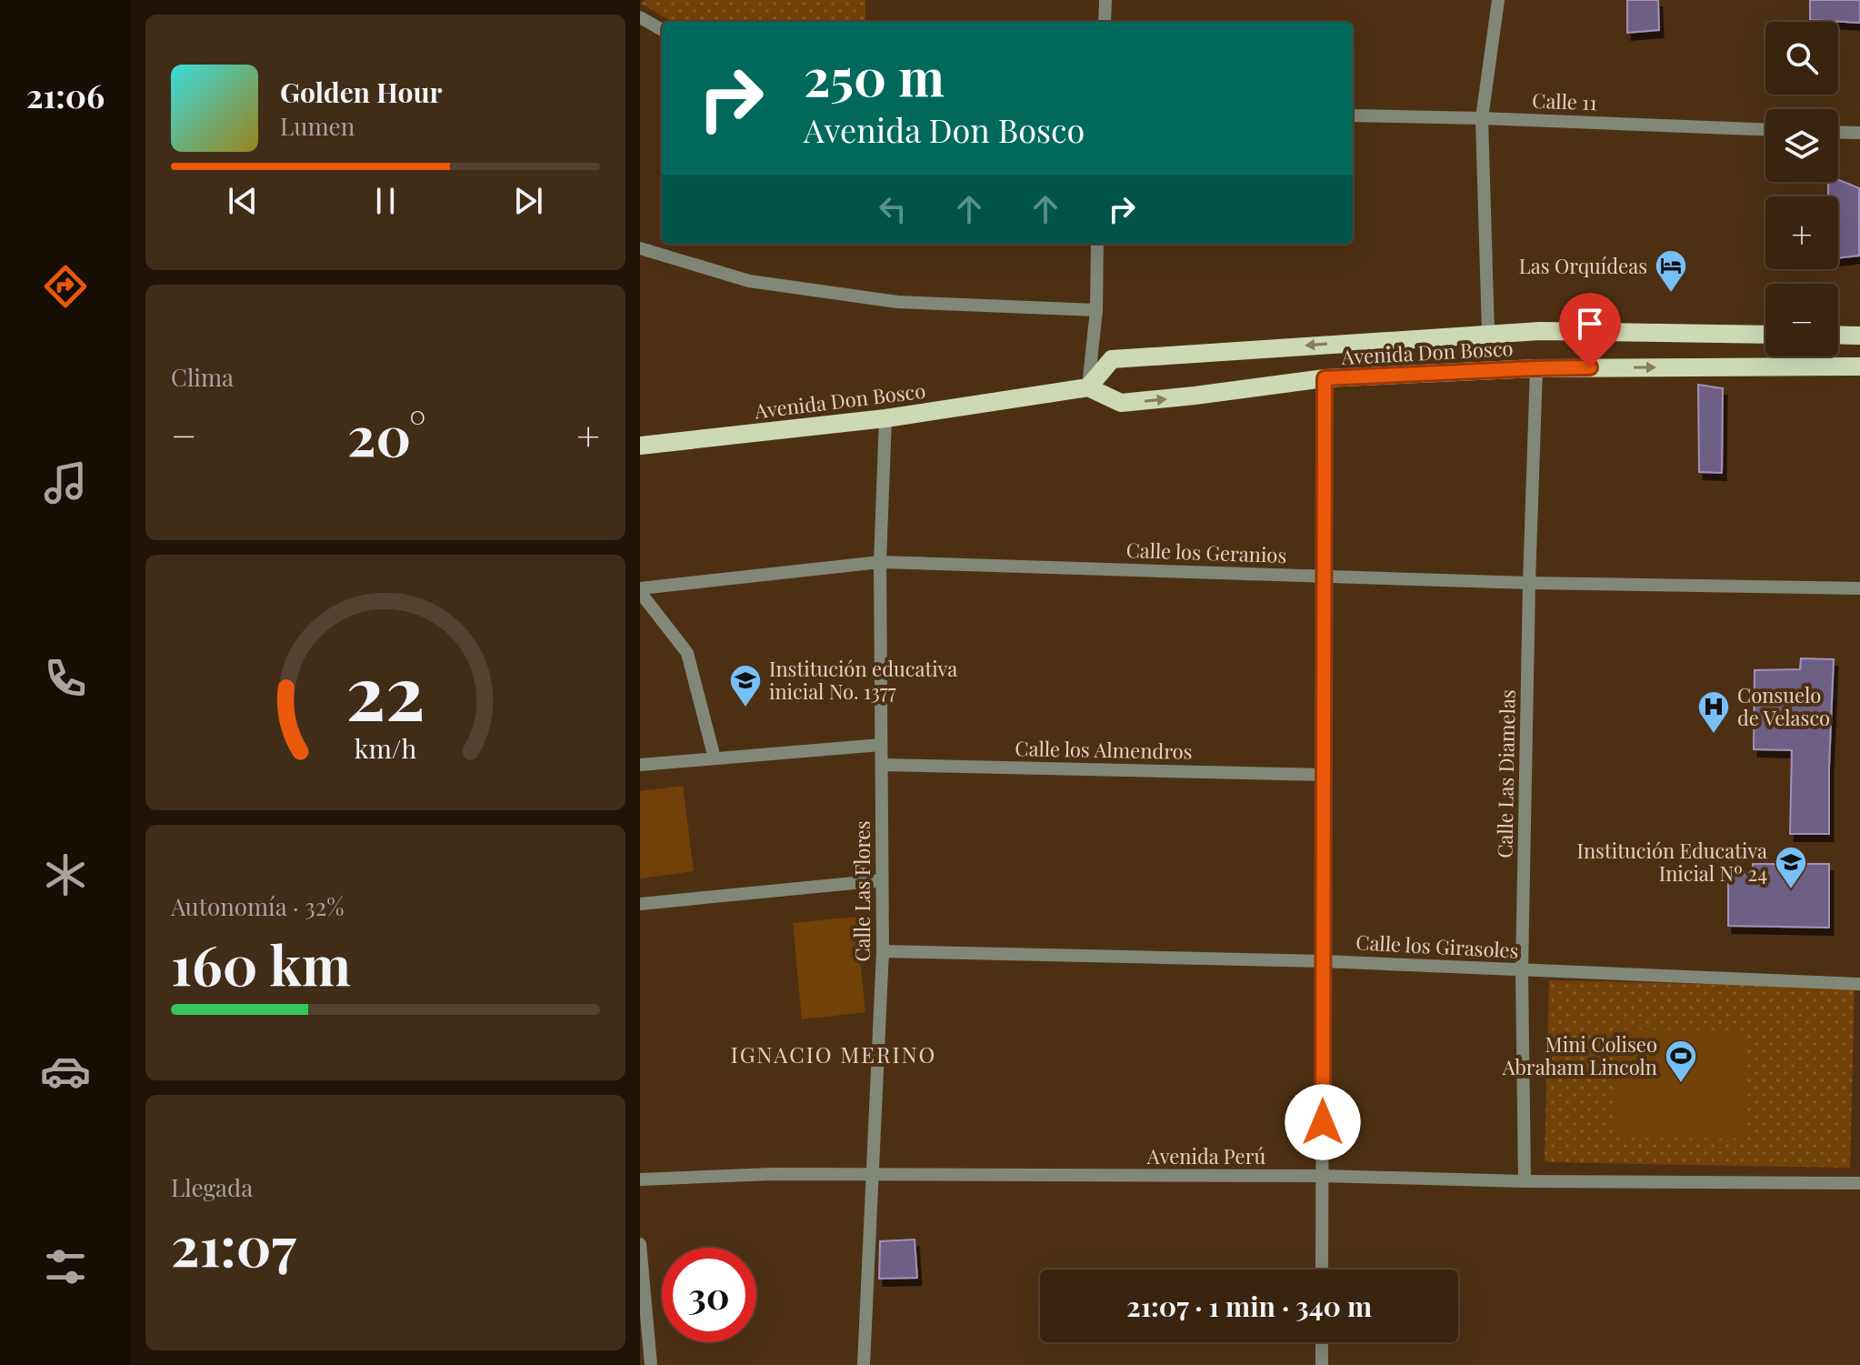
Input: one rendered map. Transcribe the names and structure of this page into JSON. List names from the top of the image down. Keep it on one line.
{"streets":{"main road":["Avenida Don Bosco"],"street":["Calle 11","Calle los Geranios","Calle los Almendros","Calle Las Diamelas","Calle Las Flores","Calle los Girasoles","Avenida Perú"]},"crossings":[["Avenida Don Bosco","Calle Las Diamelas"],["Avenida Don Bosco","Calle Las Flores"],["Calle los Geranios","Calle Las Diamelas"],["Calle los Geranios","Calle Las Flores"],["Calle los Almendros","Calle Las Flores"],["Calle Las Diamelas","Calle los Girasoles"],["Calle Las Diamelas","Avenida Perú"],["Calle Las Flores","Calle los Girasoles"],["Calle Las Flores","Avenida Perú"]],"districts":["IGNACIO MERINO"],"places":{"hotel":["Las Orquídeas"],"school or university":["Institución educativa inicial No. 1377","Institución Educativa Inicial Nº 24"],"hospital":["Consuelo de Velasco"],"sports":["Mini Coliseo Abraham Lincoln"]},"page":{"tabs":"21:06","map_buttons":["+","−"],"turn":["250 m","Avenida Don Bosco"],"song":["Golden Hour","Lumen"],"tile":["Clima",["Autonomía · 32%","160 km"],["Llegada","21:07"]],"heat":["−","20°","+"],"limit":"30","trip":"21:07 · 1 min · 340 m","gauge":["22","km/h"]}}
